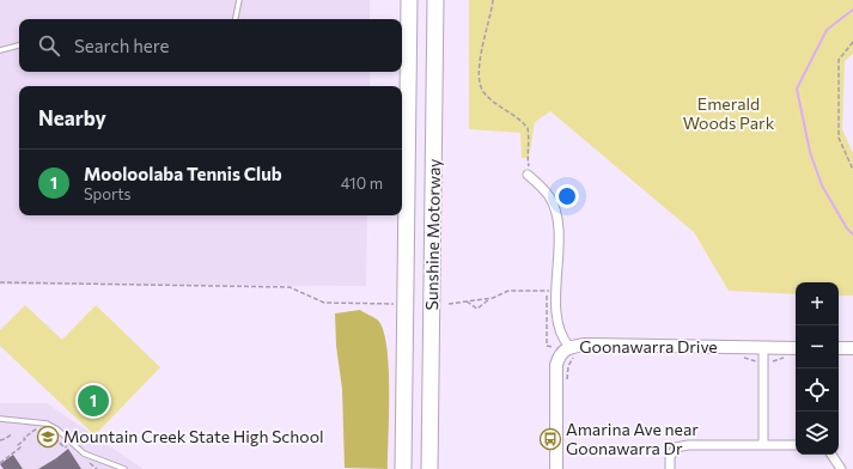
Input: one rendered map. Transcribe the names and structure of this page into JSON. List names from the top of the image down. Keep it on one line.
{"streets":{"highway":["Sunshine Motorway"],"street":["Goonawarra Drive"]},"parks":["Emerald Woods Park"],"places":{"school or university":["Mountain Creek State High School"],"bus stop":["Amarina Ave near Goonawarra Dr"]},"page":{"search":"Search here","heading":"Nearby","list":[{"mark":"1","name":"Mooloolaba Tennis Club","note":"Sports","value":"410 m"}],"map_buttons":["+","−"],"pins":"1"}}
